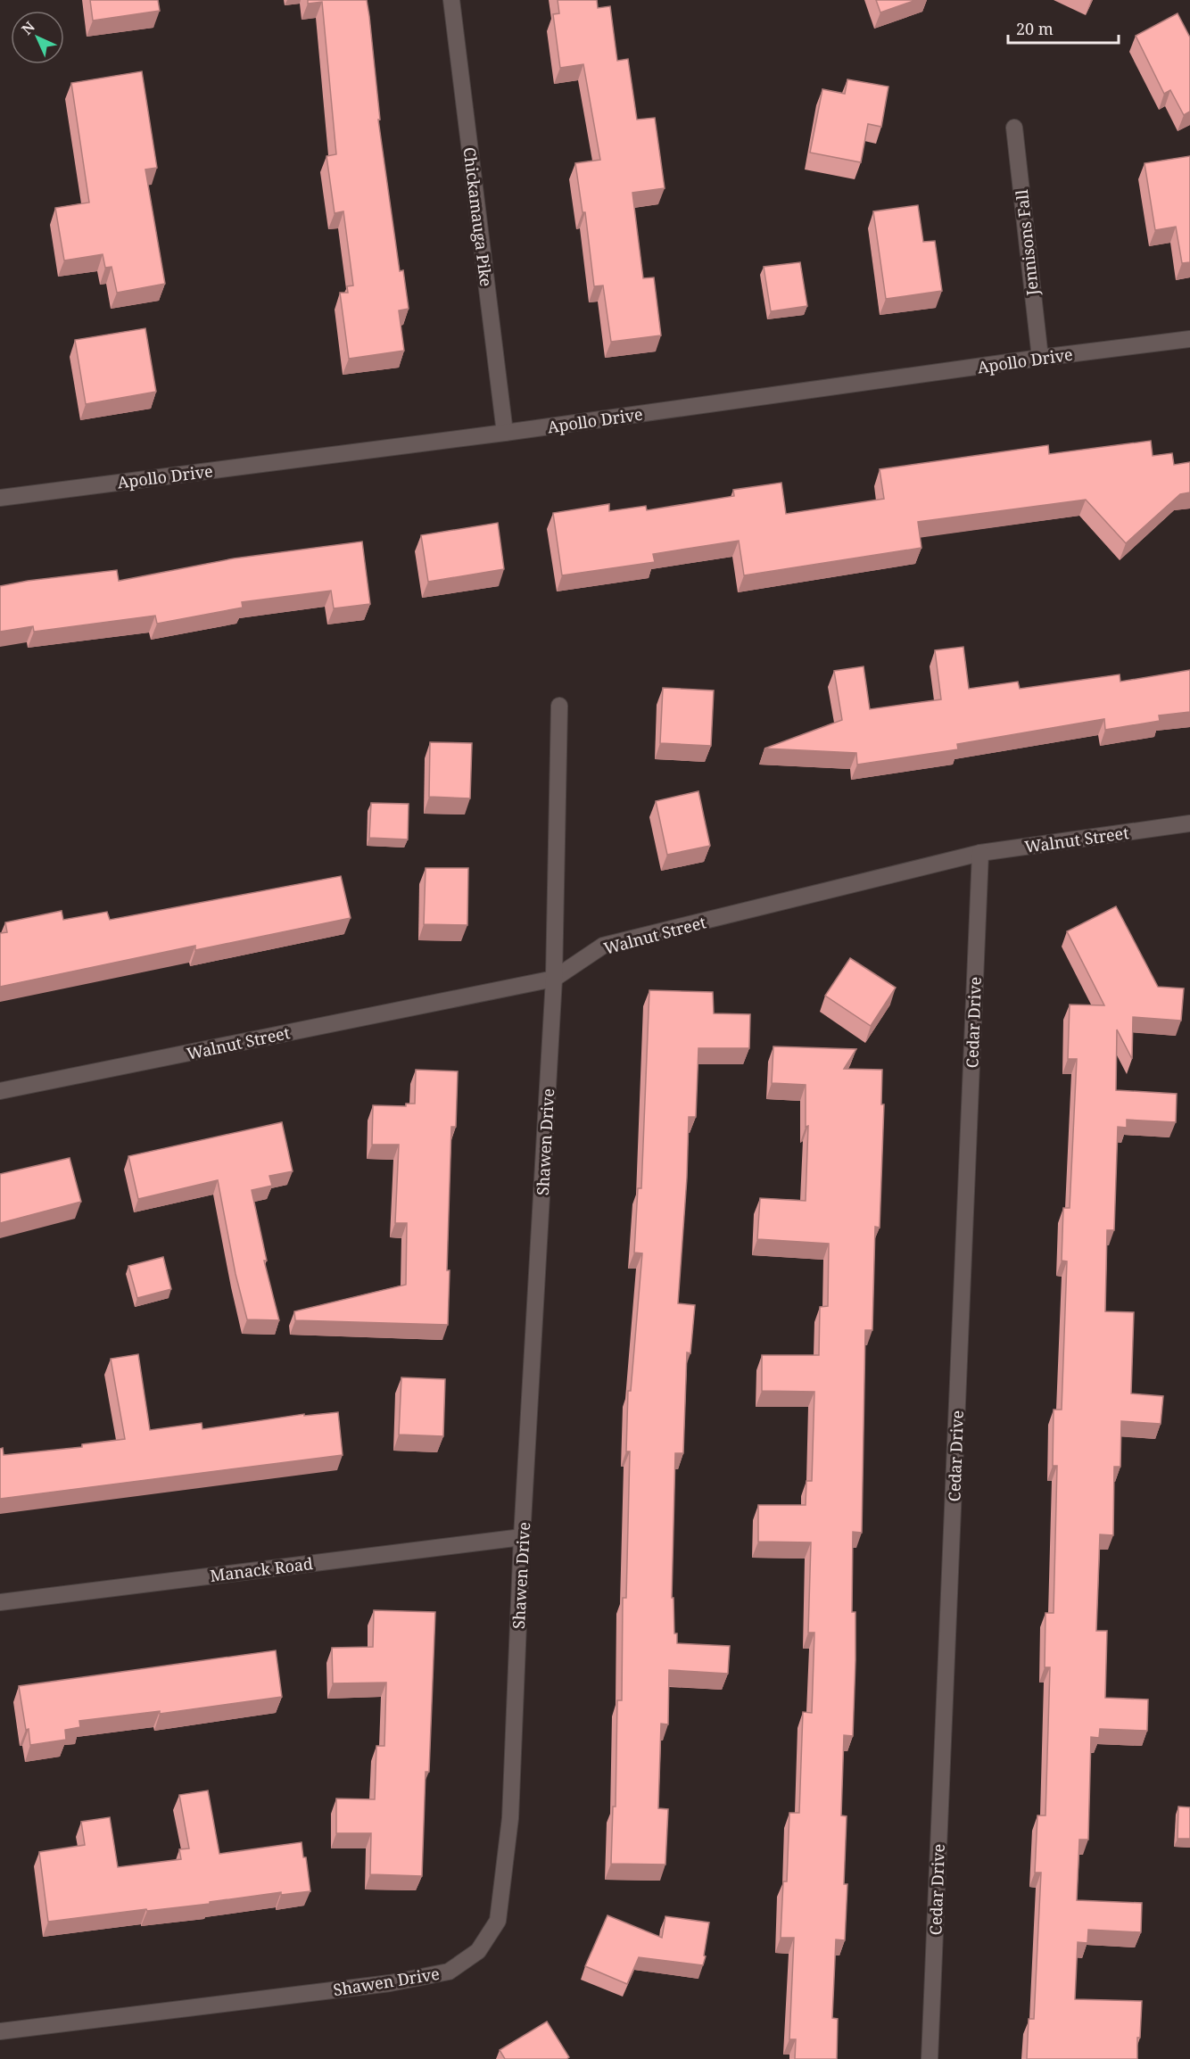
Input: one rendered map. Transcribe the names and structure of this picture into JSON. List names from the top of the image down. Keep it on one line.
{"streets":{"street":["Chickamauga Pike","Jennisons Fall","Apollo Drive","Walnut Street","Cedar Drive","Shawen Drive","Manack Road"]},"crossings":[["Chickamauga Pike","Apollo Drive"],["Jennisons Fall","Apollo Drive"],["Walnut Street","Cedar Drive"],["Walnut Street","Shawen Drive"],["Shawen Drive","Manack Road"]],"scale_bar":"20 m","north":"top left"}
